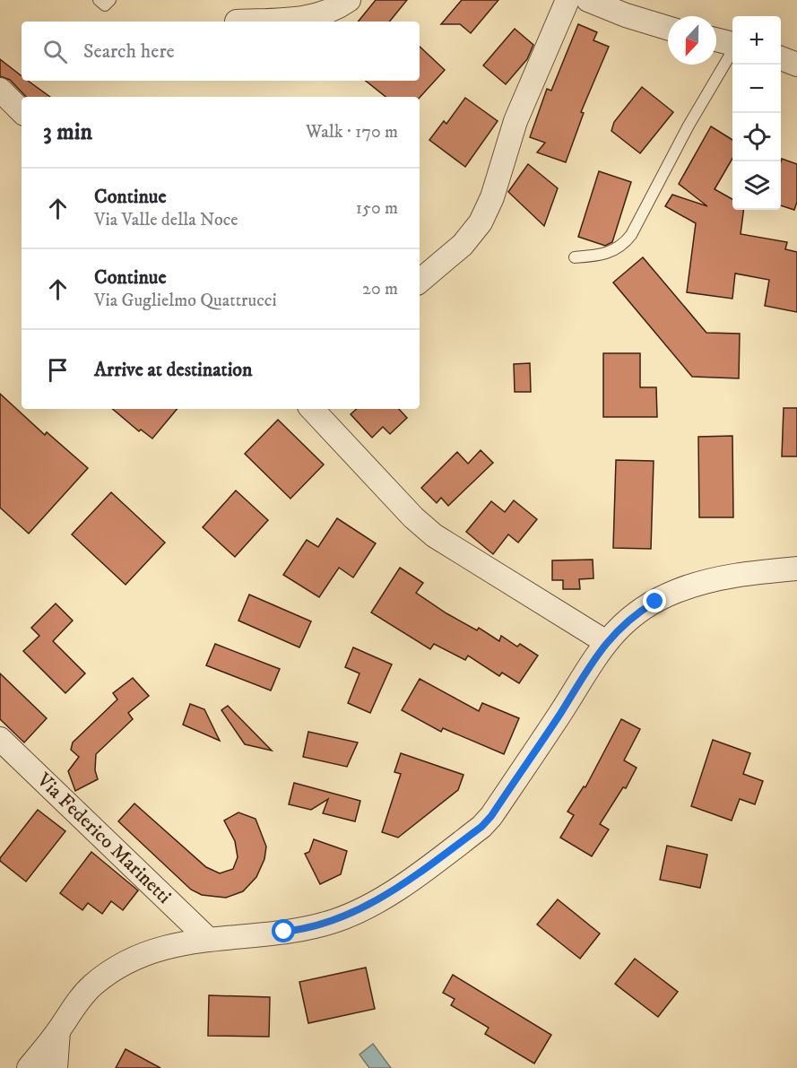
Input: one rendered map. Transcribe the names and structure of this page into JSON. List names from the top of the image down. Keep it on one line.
{"streets":{"street":["Via Federico Marinetti"]},"north":"bottom","page":{"map_buttons":["+","−"],"search":"Search here","heading":["3 min","Walk · 170 m"],"list":[["Continue","Via Valle della Noce","150 m"],["Continue","Via Guglielmo Quattrucci","20 m"],"Arrive at destination"]}}
